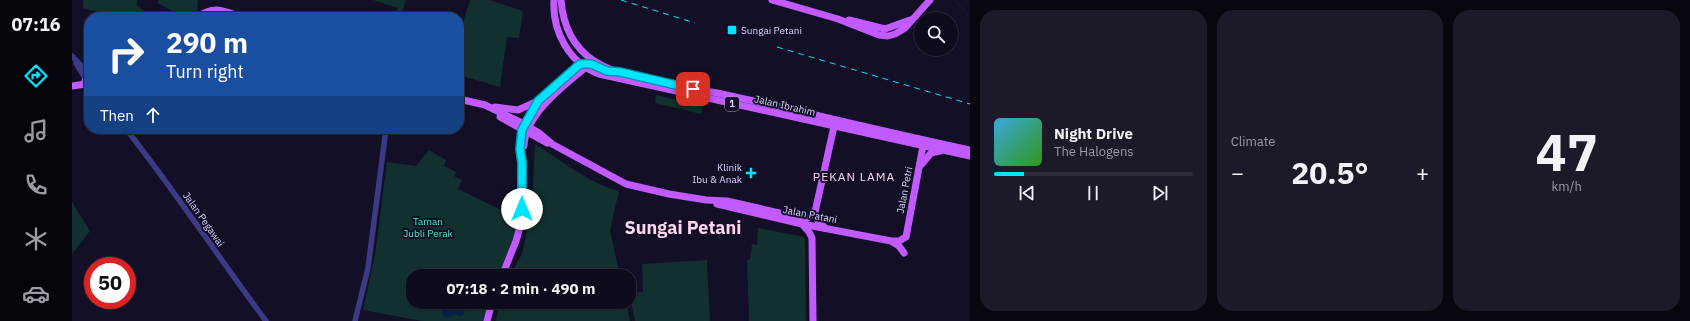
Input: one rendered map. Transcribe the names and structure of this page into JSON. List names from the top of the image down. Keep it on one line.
{"streets":{"main road":["1","Jalan Ibrahim","Jalan Petri","Jalan Patani"],"street":["Jalan Pegawai"]},"crossings":[["Jalan Ibrahim","Jalan Petri"],["Jalan Petri","Jalan Patani"]],"districts":["PEKAN LAMA","Sungai Petani"],"parks":["Taman Jubli Perak"],"places":{"transit":["Sungai Petani"],"health":["Klinik Ibu & Anak"]},"page":{"tabs":"07:16","tile":["Climate",["47","km/h"]],"turn":["290 m","Turn right"],"then":"Then","song":["Night Drive","The Halogens"],"heat":["−","20.5°","+"],"limit":"50","trip":"07:18 · 2 min · 490 m"}}
